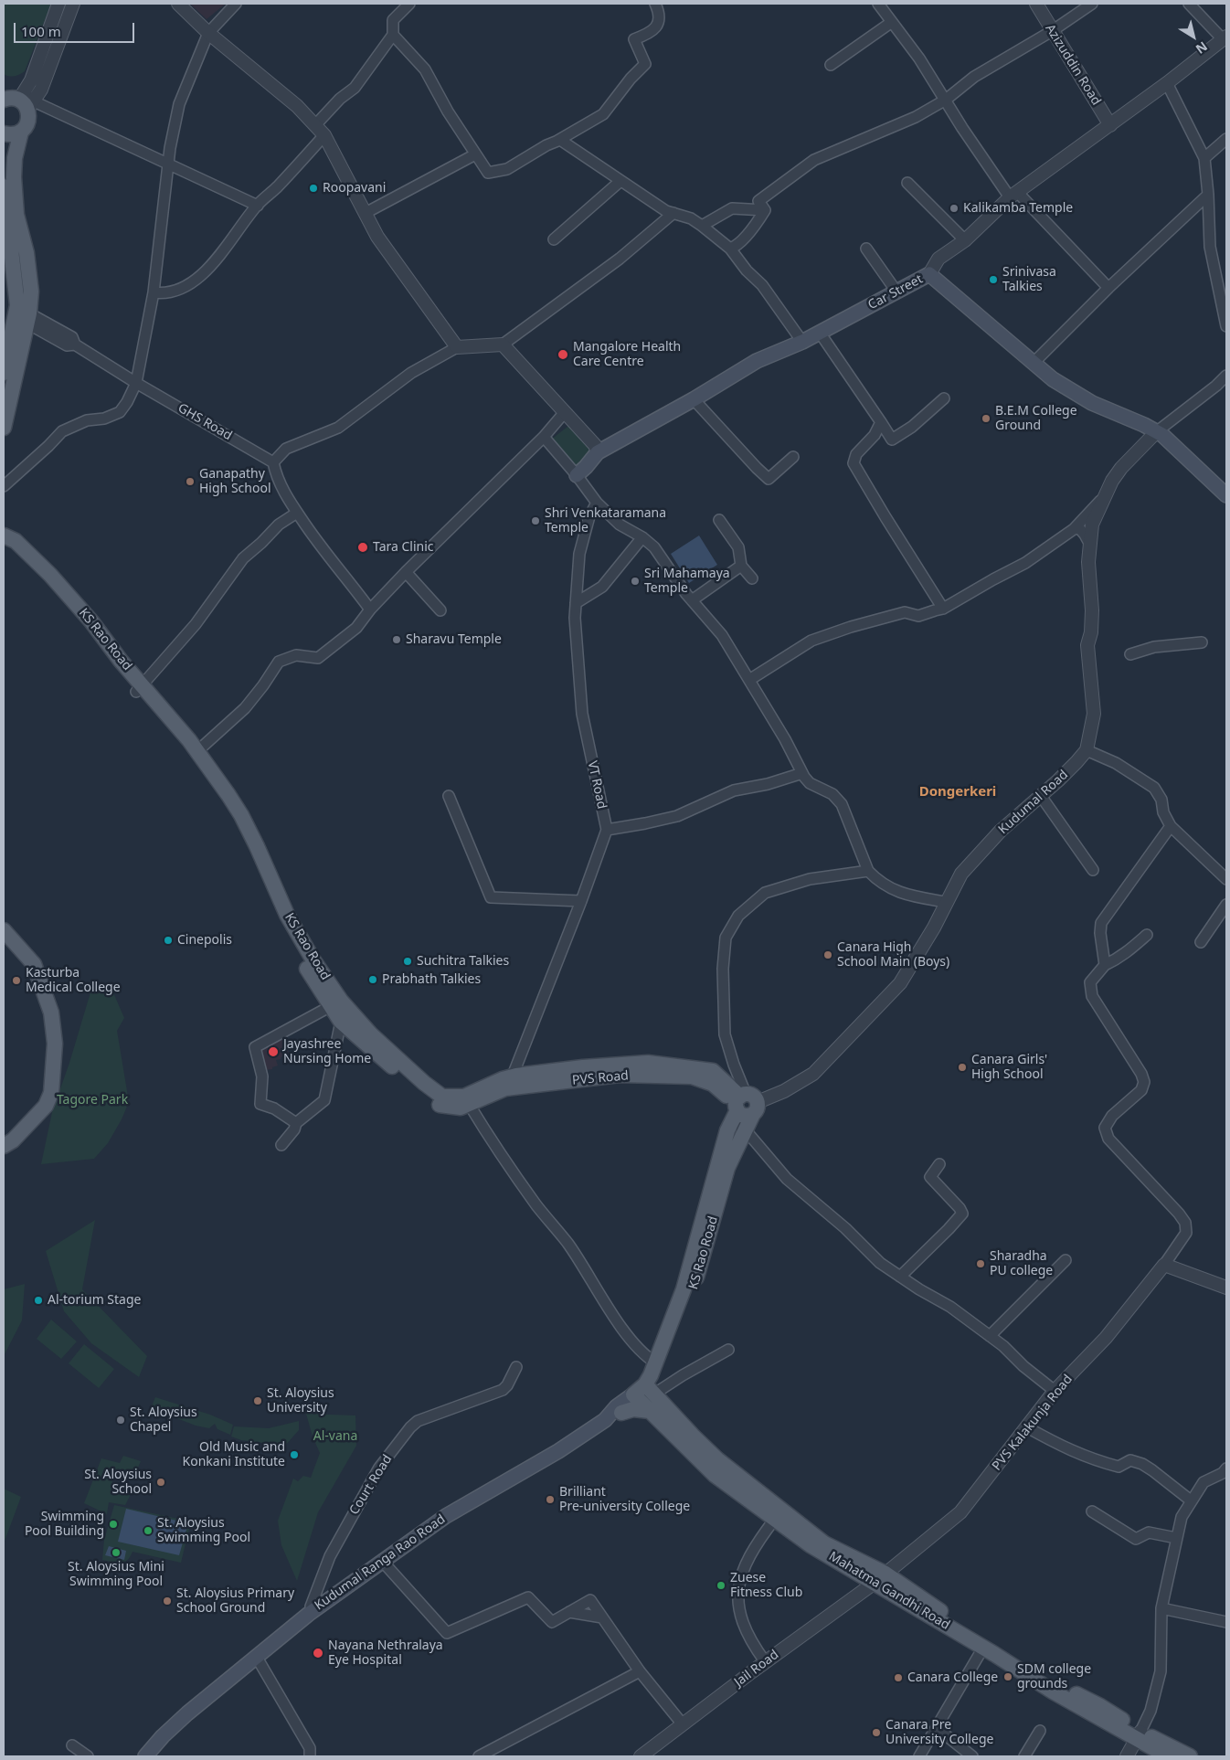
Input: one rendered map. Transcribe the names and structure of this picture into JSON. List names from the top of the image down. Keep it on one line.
{"streets":{"main road":["Car Street","KS Rao Road","PVS Road","Kudumal Ranga Rao Road","Mahatma Gandhi Road"],"street":["Azizuddin Road","GHS Road","VT Road","Kudumal Road","PVS Kalakunja Road","Court Road","Jail Road"]},"crossings":[["Azizuddin Road","Car Street"],["KS Rao Road","Kudumal Road"],["KS Rao Road","PVS Road"],["KS Rao Road","Kudumal Ranga Rao Road"],["KS Rao Road","Mahatma Gandhi Road"],["Kudumal Road","PVS Road"],["PVS Kalakunja Road","Mahatma Gandhi Road"],["PVS Kalakunja Road","Jail Road"],["Court Road","Kudumal Ranga Rao Road"],["Kudumal Ranga Rao Road","Mahatma Gandhi Road"],["Mahatma Gandhi Road","Jail Road"]],"districts":["Dongerkeri"],"parks":["Tagore Park","Al-vana"],"places":["Roopavani","Kalikamba Temple","Srinivasa Talkies","Mangalore Health Care Centre","B.E.M College Ground","Ganapathy High School","Shri Venkataramana Temple","Tara Clinic","Sri Mahamaya Temple","Sharavu Temple","Cinepolis","Canara High School Main (Boys)","Suchitra Talkies","Prabhath Talkies","Kasturba Medical College","Jayashree Nursing Home","Canara Girls' High School","Sharadha PU college","Al-torium Stage","St. Aloysius University","St. Aloysius Chapel","Old Music and Konkani Institute","St. Aloysius School","Brilliant Pre-university College","Swimming Pool Building","St. Aloysius Swimming Pool","St. Aloysius Mini Swimming Pool","Zuese Fitness Club","St. Aloysius Primary School Ground","Nayana Nethralaya Eye Hospital","SDM college grounds","Canara College","Canara Pre University College"],"scale_bar":"100 m","north":"bottom right"}
